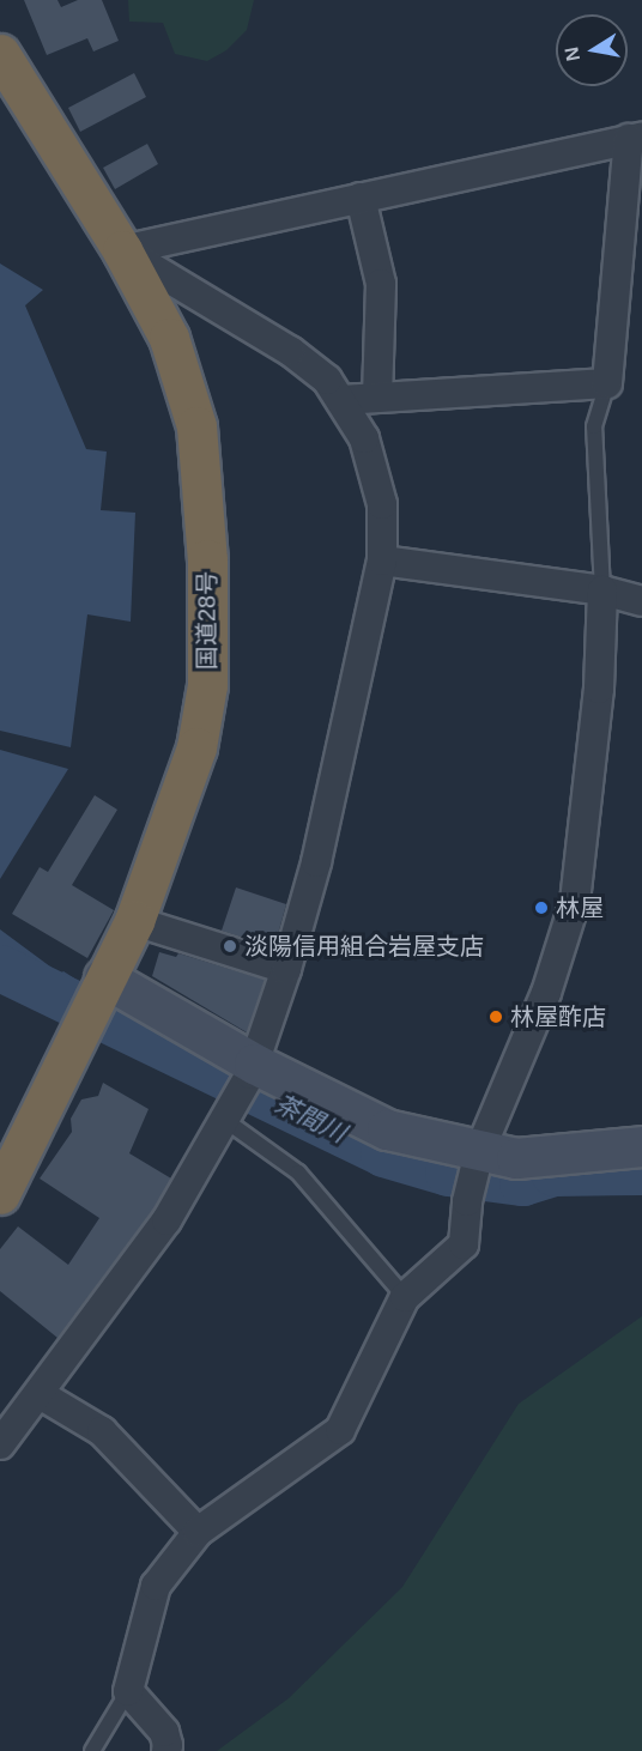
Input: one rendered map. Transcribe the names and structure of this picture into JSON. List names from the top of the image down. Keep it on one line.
{"streets":{"highway":["国道28号"]},"water":["茶間川"],"places":["林屋","淡陽信用組合岩屋支店","林屋酢店"],"north":"left"}
